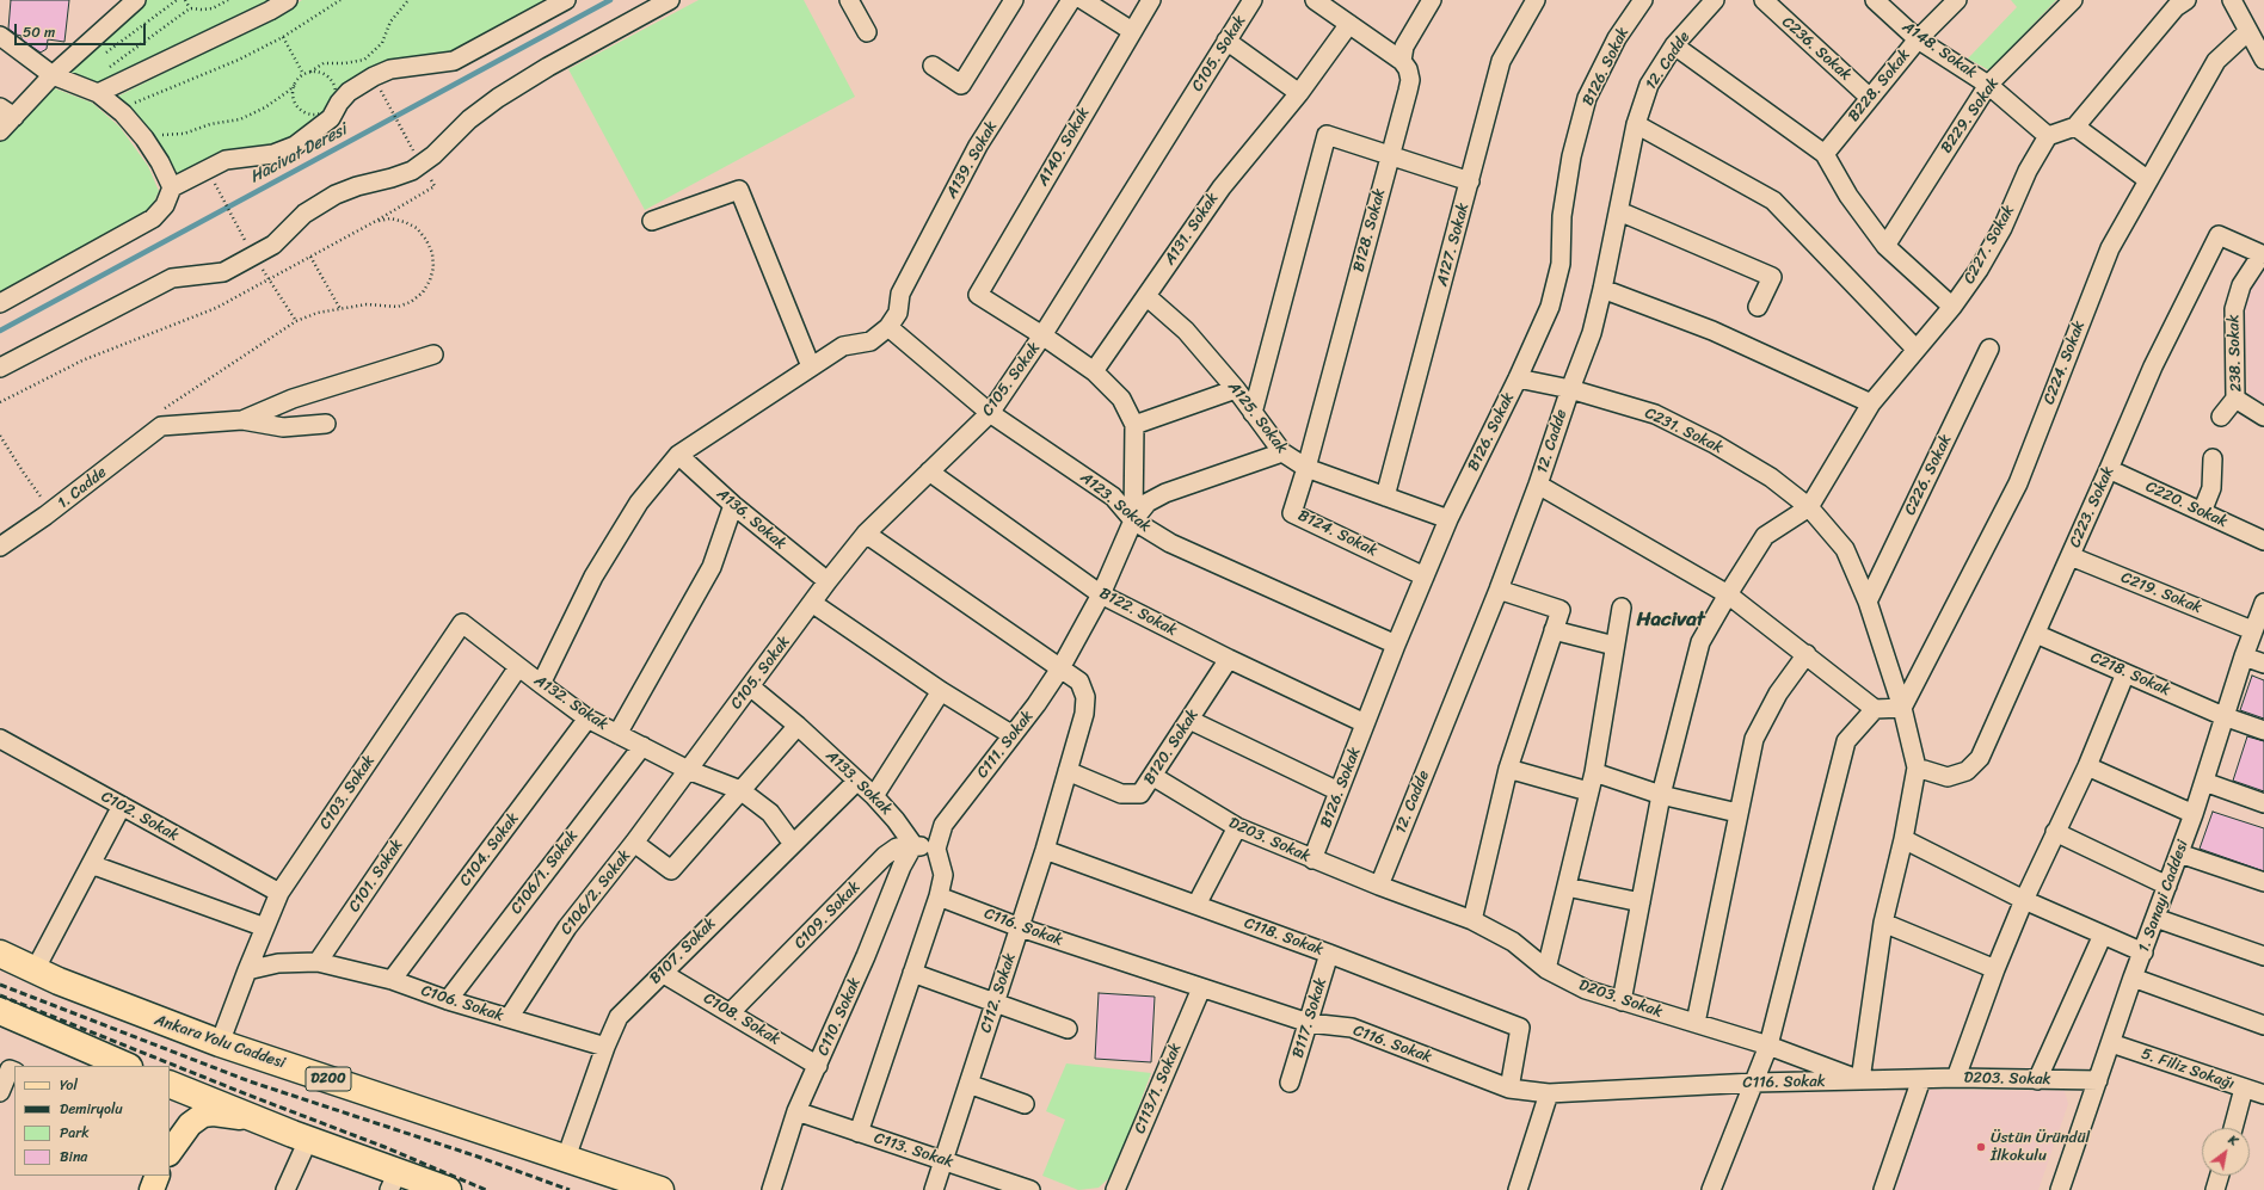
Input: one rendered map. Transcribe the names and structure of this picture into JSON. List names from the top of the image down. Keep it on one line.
{"streets":{"highway":["Ankara Yolu Caddesi","D200"],"street":["C236. Sokak","A148. Sokak","C105. Sokak","12. Cadde","B126. Sokak","B228. Sokak","B229. Sokak","A140. Sokak","A139. Sokak","A131. Sokak","B128. Sokak","A127. Sokak","C227. Sokak","238. Sokak","C224. Sokak","A125. Sokak","C231. Sokak","C226. Sokak","1. Cadde","A123. Sokak","C220. Sokak","C223. Sokak","A136. Sokak","B124. Sokak","C219. Sokak","B122. Sokak","C218. Sokak","A132. Sokak","C111. Sokak","B120. Sokak","A133. Sokak","C103. Sokak","C102. Sokak","D203. Sokak","C104. Sokak","C106/1. Sokak","C101. Sokak","C106/2. Sokak","1. Sanayi Caddesi","C109. Sokak","C116. Sokak","C118. Sokak","B107. Sokak","C112. Sokak","C106. Sokak","C110. Sokak","B117. Sokak","C108. Sokak","5. Filiz Sokağı","C113/1. Sokak","C113. Sokak"]},"crossings":[["C236. Sokak","B228. Sokak"],["A148. Sokak","B228. Sokak"],["A148. Sokak","B229. Sokak"],["A148. Sokak","C227. Sokak"],["C105. Sokak","A140. Sokak"],["C105. Sokak","A123. Sokak"],["C105. Sokak","A136. Sokak"],["C105. Sokak","B122. Sokak"],["C105. Sokak","A132. Sokak"],["C105. Sokak","A133. Sokak"],["C105. Sokak","C106/2. Sokak"],["C105. Sokak","C112. Sokak"],["12. Cadde","C231. Sokak"],["12. Cadde","D203. Sokak"],["B126. Sokak","A125. Sokak"],["B126. Sokak","C231. Sokak"],["B126. Sokak","A123. Sokak"],["B126. Sokak","B124. Sokak"],["B126. Sokak","B122. Sokak"],["B126. Sokak","D203. Sokak"],["A139. Sokak","A123. Sokak"],["A131. Sokak","A125. Sokak"],["B128. Sokak","A125. Sokak"],["B128. Sokak","B124. Sokak"],["A127. Sokak","A125. Sokak"],["C227. Sokak","C231. Sokak"],["238. Sokak","C223. Sokak"],["C224. Sokak","C231. Sokak"],["A125. Sokak","B124. Sokak"],["A125. Sokak","C111. Sokak"],["C231. Sokak","C226. Sokak"],["C231. Sokak","C223. Sokak"],["A123. Sokak","C111. Sokak"],["C220. Sokak","C223. Sokak"],["C223. Sokak","C219. Sokak"],["C223. Sokak","C218. Sokak"],["C219. Sokak","1. Sanayi Caddesi"],["B122. Sokak","C111. Sokak"],["B122. Sokak","B120. Sokak"],["C218. Sokak","1. Sanayi Caddesi"],["A132. Sokak","C103. Sokak"],["A132. Sokak","C104. Sokak"],["A132. Sokak","C106/1. Sokak"],["A132. Sokak","C101. Sokak"],["A132. Sokak","C106/2. Sokak"],["C111. Sokak","C109. Sokak"],["C111. Sokak","C112. Sokak"],["B120. Sokak","D203. Sokak"],["B120. Sokak","C112. Sokak"],["A133. Sokak","C109. Sokak"],["A133. Sokak","B107. Sokak"],["A133. Sokak","C110. Sokak"],["C103. Sokak","C102. Sokak"],["D203. Sokak","1. Sanayi Caddesi"],["D203. Sokak","C116. Sokak"],["C104. Sokak","C106. Sokak"],["C106/1. Sokak","C106. Sokak"],["C101. Sokak","C106. Sokak"],["C106/2. Sokak","C106. Sokak"],["1. Sanayi Caddesi","5. Filiz Sokağı"],["C109. Sokak","C110. Sokak"],["C109. Sokak","C108. Sokak"],["C116. Sokak","C118. Sokak"],["C116. Sokak","C112. Sokak"],["C116. Sokak","B117. Sokak"],["C116. Sokak","C113/1. Sokak"],["C118. Sokak","C112. Sokak"],["C118. Sokak","B117. Sokak"],["B107. Sokak","C106. Sokak"],["B107. Sokak","C108. Sokak"],["B107. Sokak","Ankara Yolu Caddesi"],["C112. Sokak","C113. Sokak"],["C110. Sokak","C108. Sokak"],["C110. Sokak","C113. Sokak"]],"districts":["Hacivat"],"water":["Hacivat Deresi"],"places":["Üstün Üründül İlkokulu"],"legend":["Yol","Demiryolu","Park","Bina"],"scale_bar":"50 m","north":"top right"}
